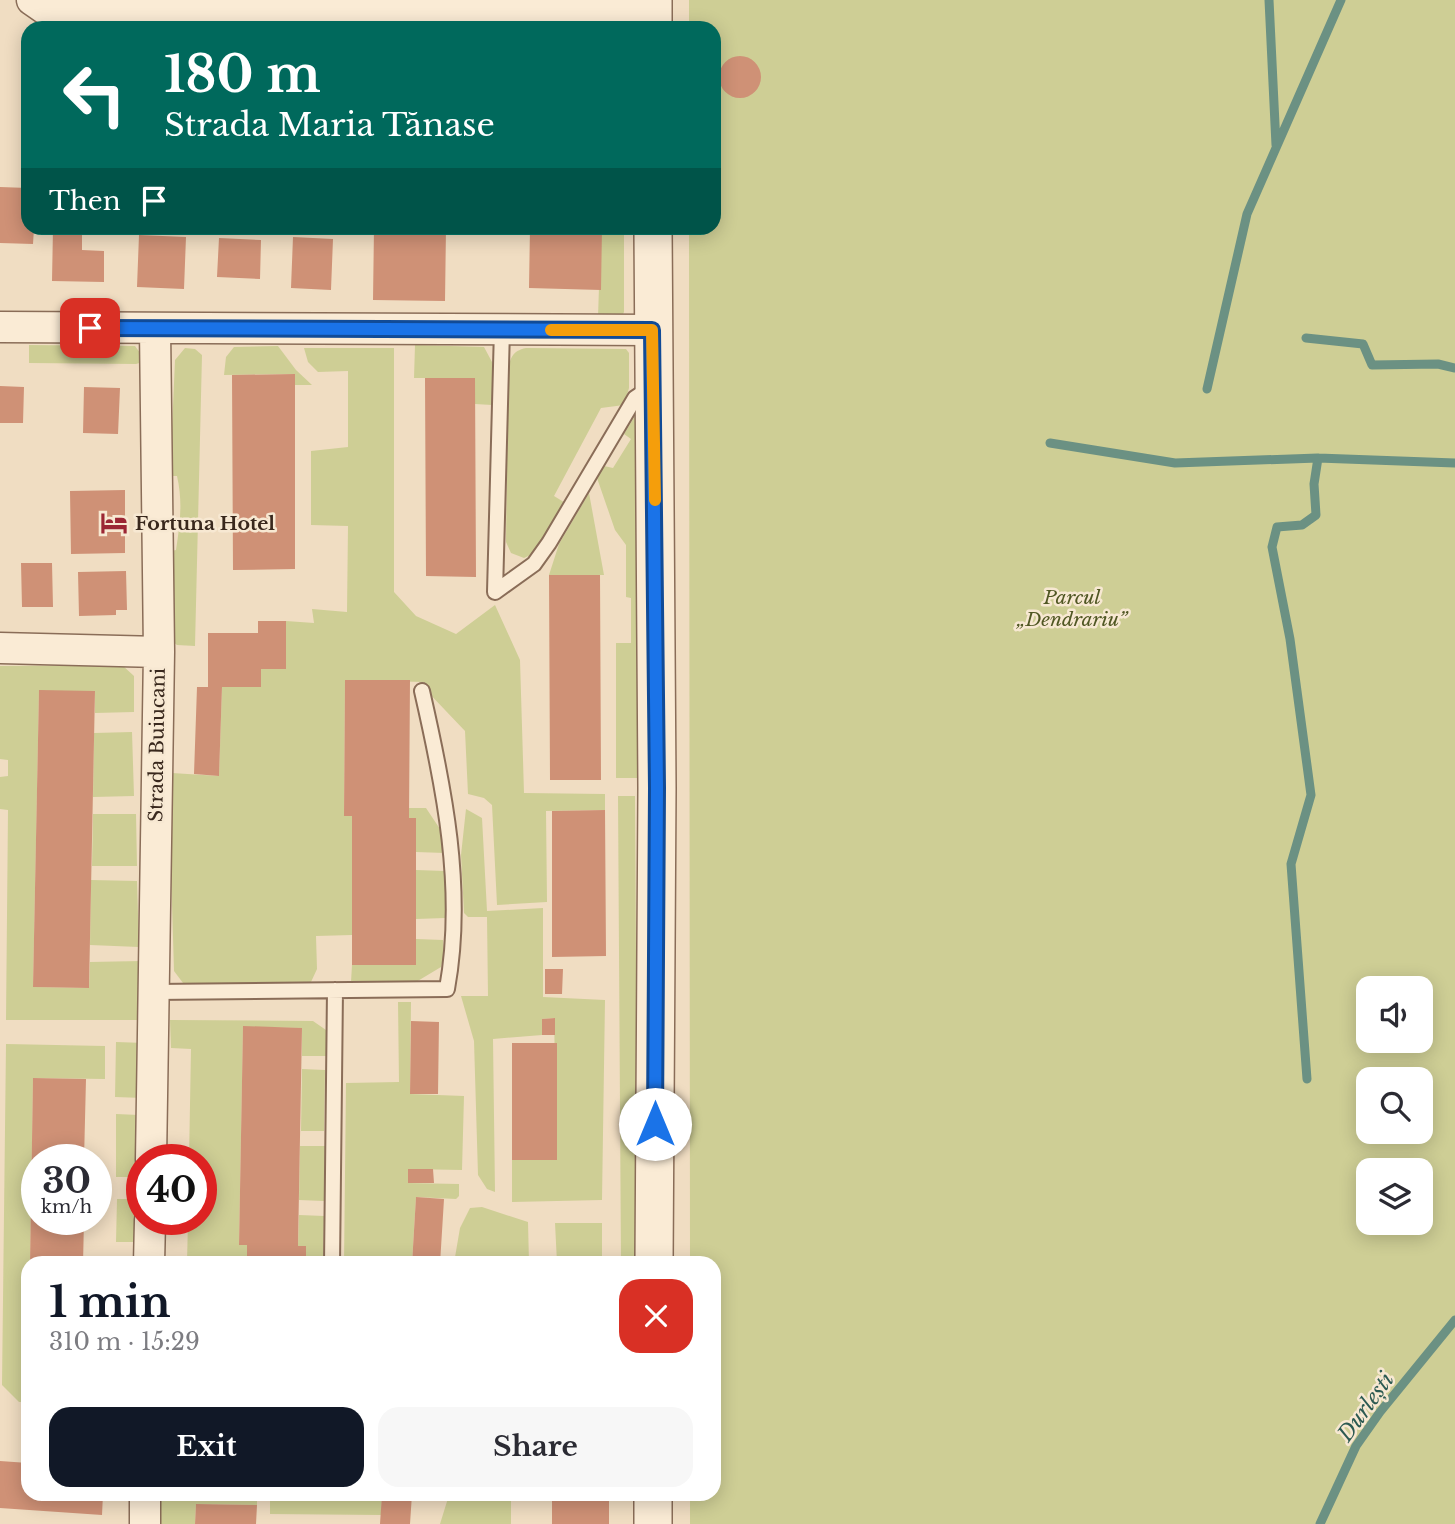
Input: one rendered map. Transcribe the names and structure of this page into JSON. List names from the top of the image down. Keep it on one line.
{"streets":{"street":["Strada Buiucani"]},"water":["Durlești"],"parks":["Parcul „Dendrariu”"],"places":{"hotel":["Fortuna Hotel"]},"page":{"turn":["180 m","Strada Maria Tănase"],"then":"Then","speed":"30 km/h","limit":"40","heading":["1 min","310 m · 15:29"],"buttons":["Exit","Share"]}}
